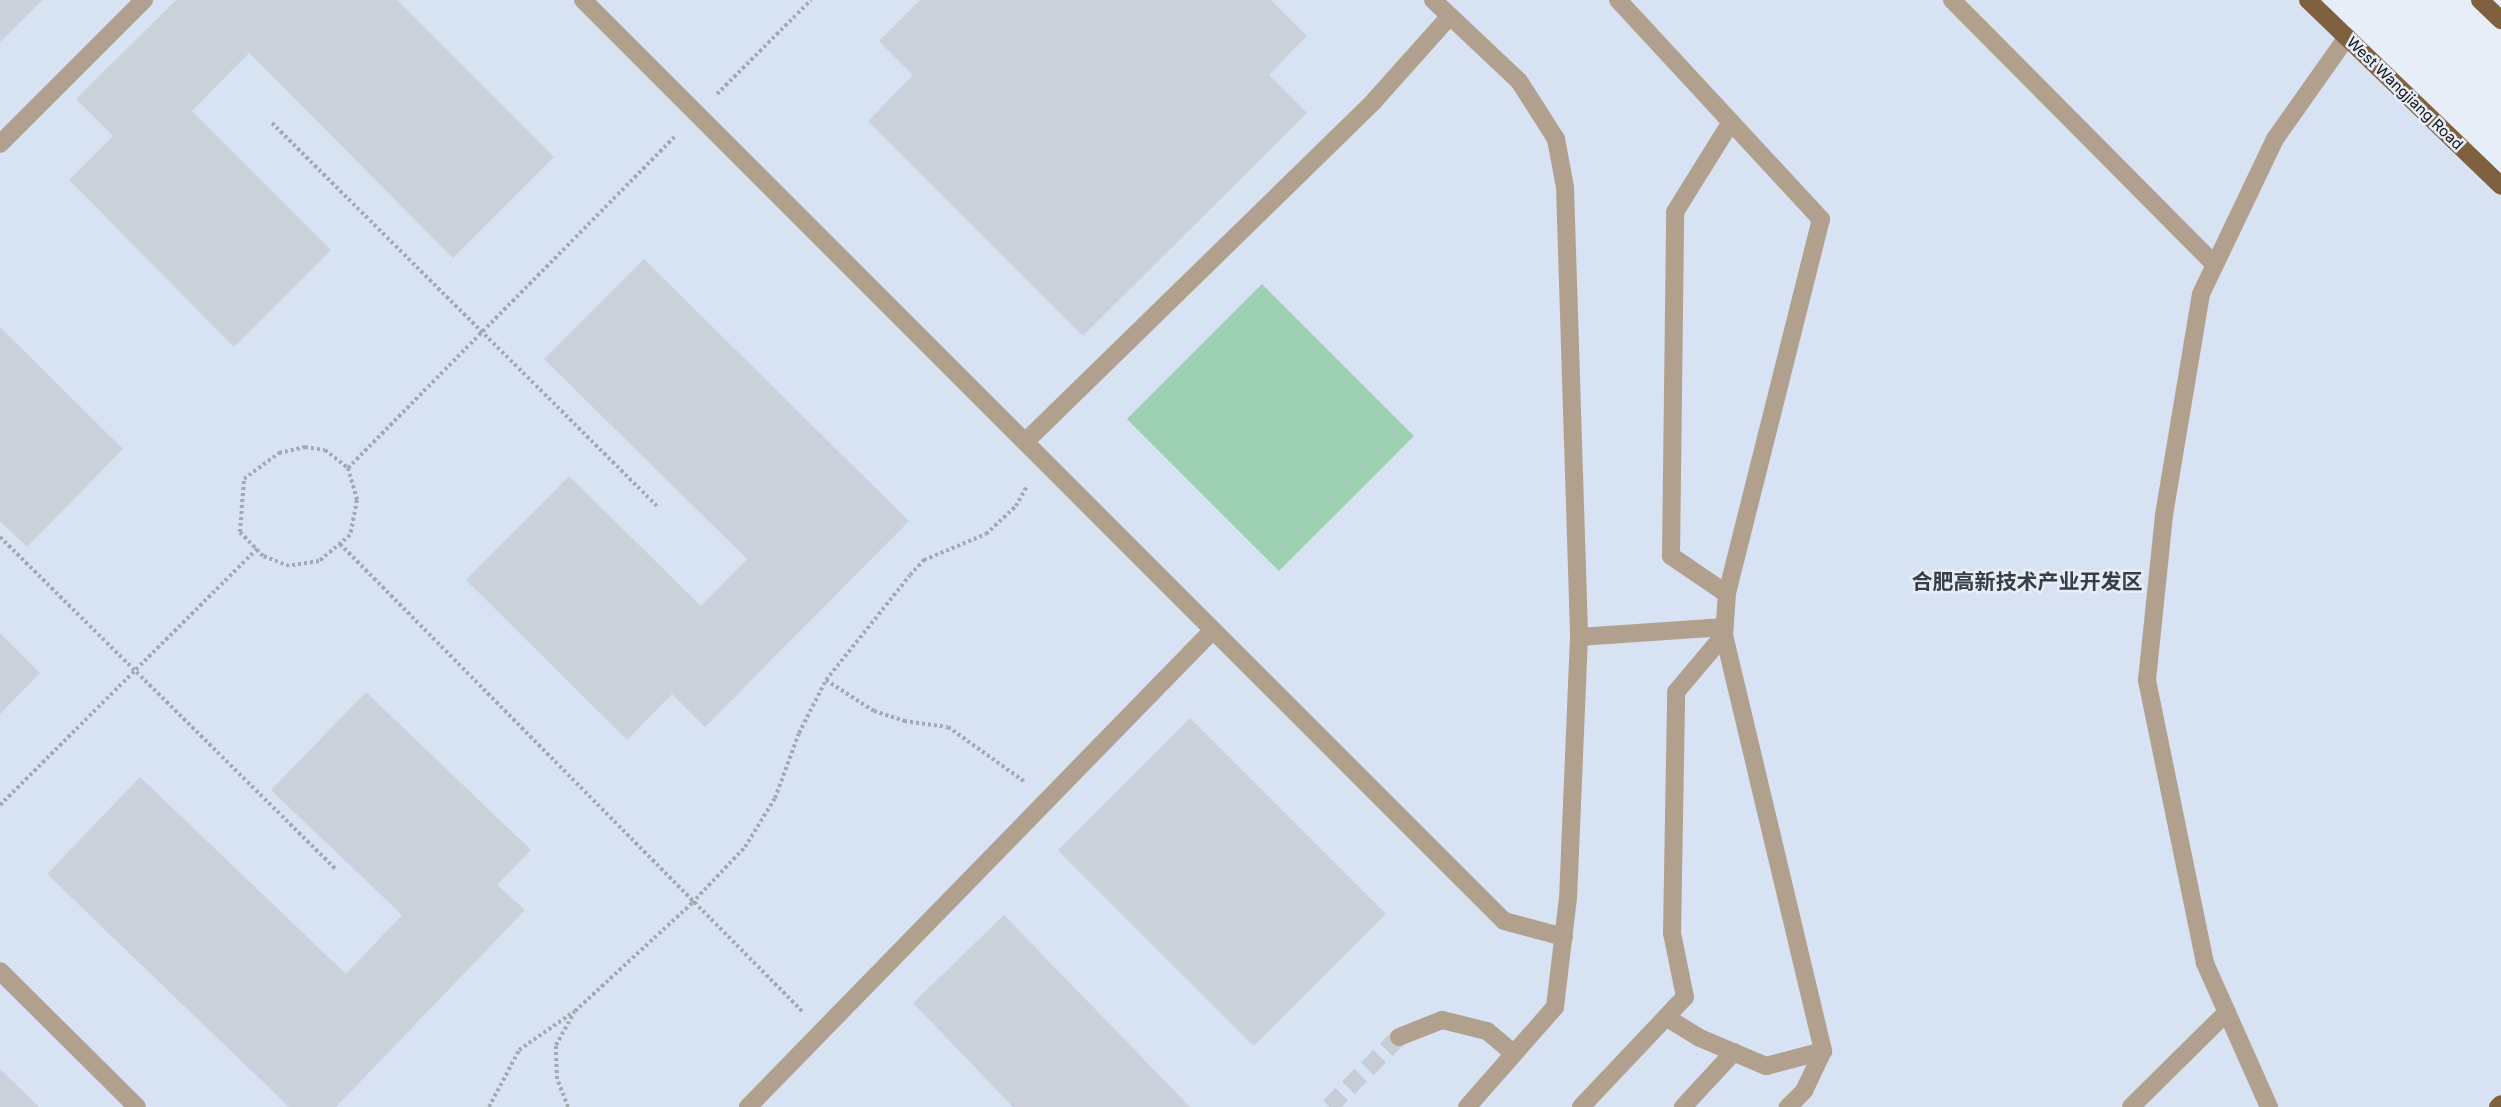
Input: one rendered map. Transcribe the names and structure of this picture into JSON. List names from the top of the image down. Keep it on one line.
{"streets":{"main road":["West Wangjiang Road"]},"districts":["合肥高新技术产业开发区"]}
